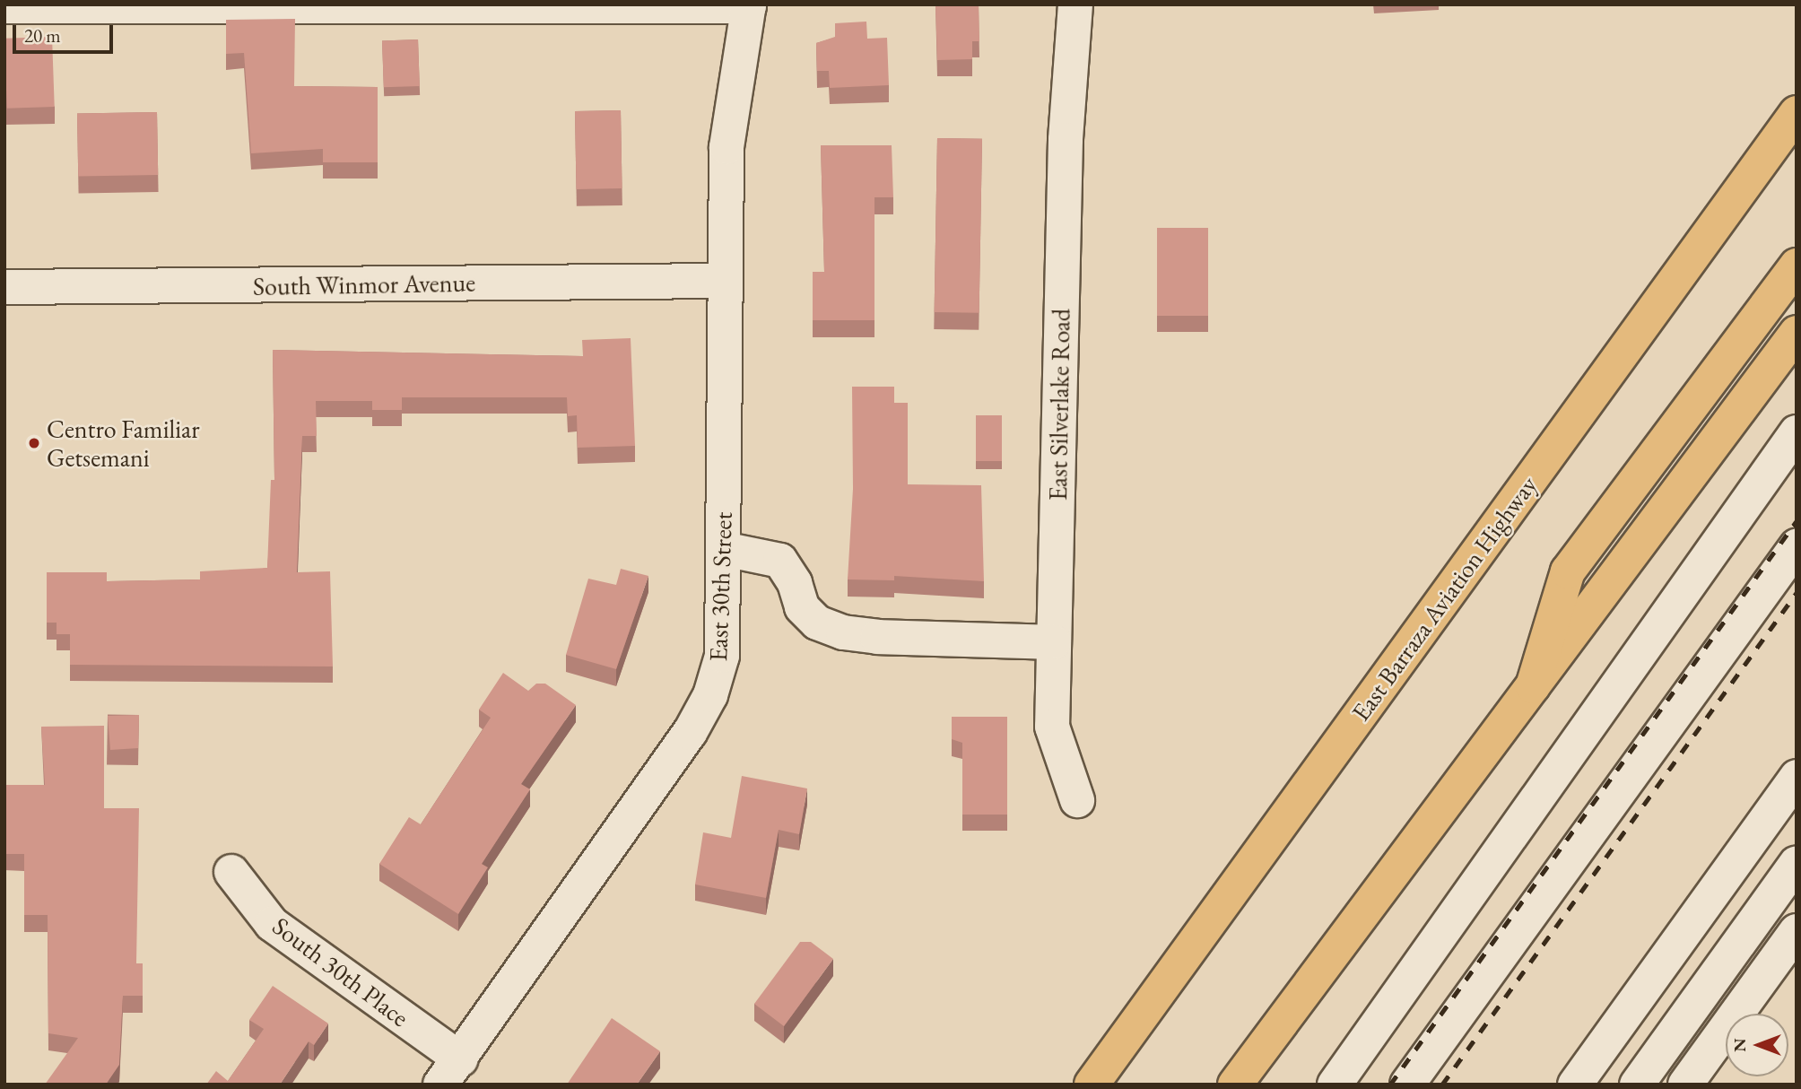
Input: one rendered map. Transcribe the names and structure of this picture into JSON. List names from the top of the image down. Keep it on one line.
{"streets":{"main road":["East Barraza Aviation Highway"],"street":["South Winmor Avenue","East Silverlake Road","East 30th Street","South 30th Place"]},"crossings":[["South Winmor Avenue","East 30th Street"],["East 30th Street","South 30th Place"]],"places":["Centro Familiar Getsemani"],"scale_bar":"20 m","north":"left"}
